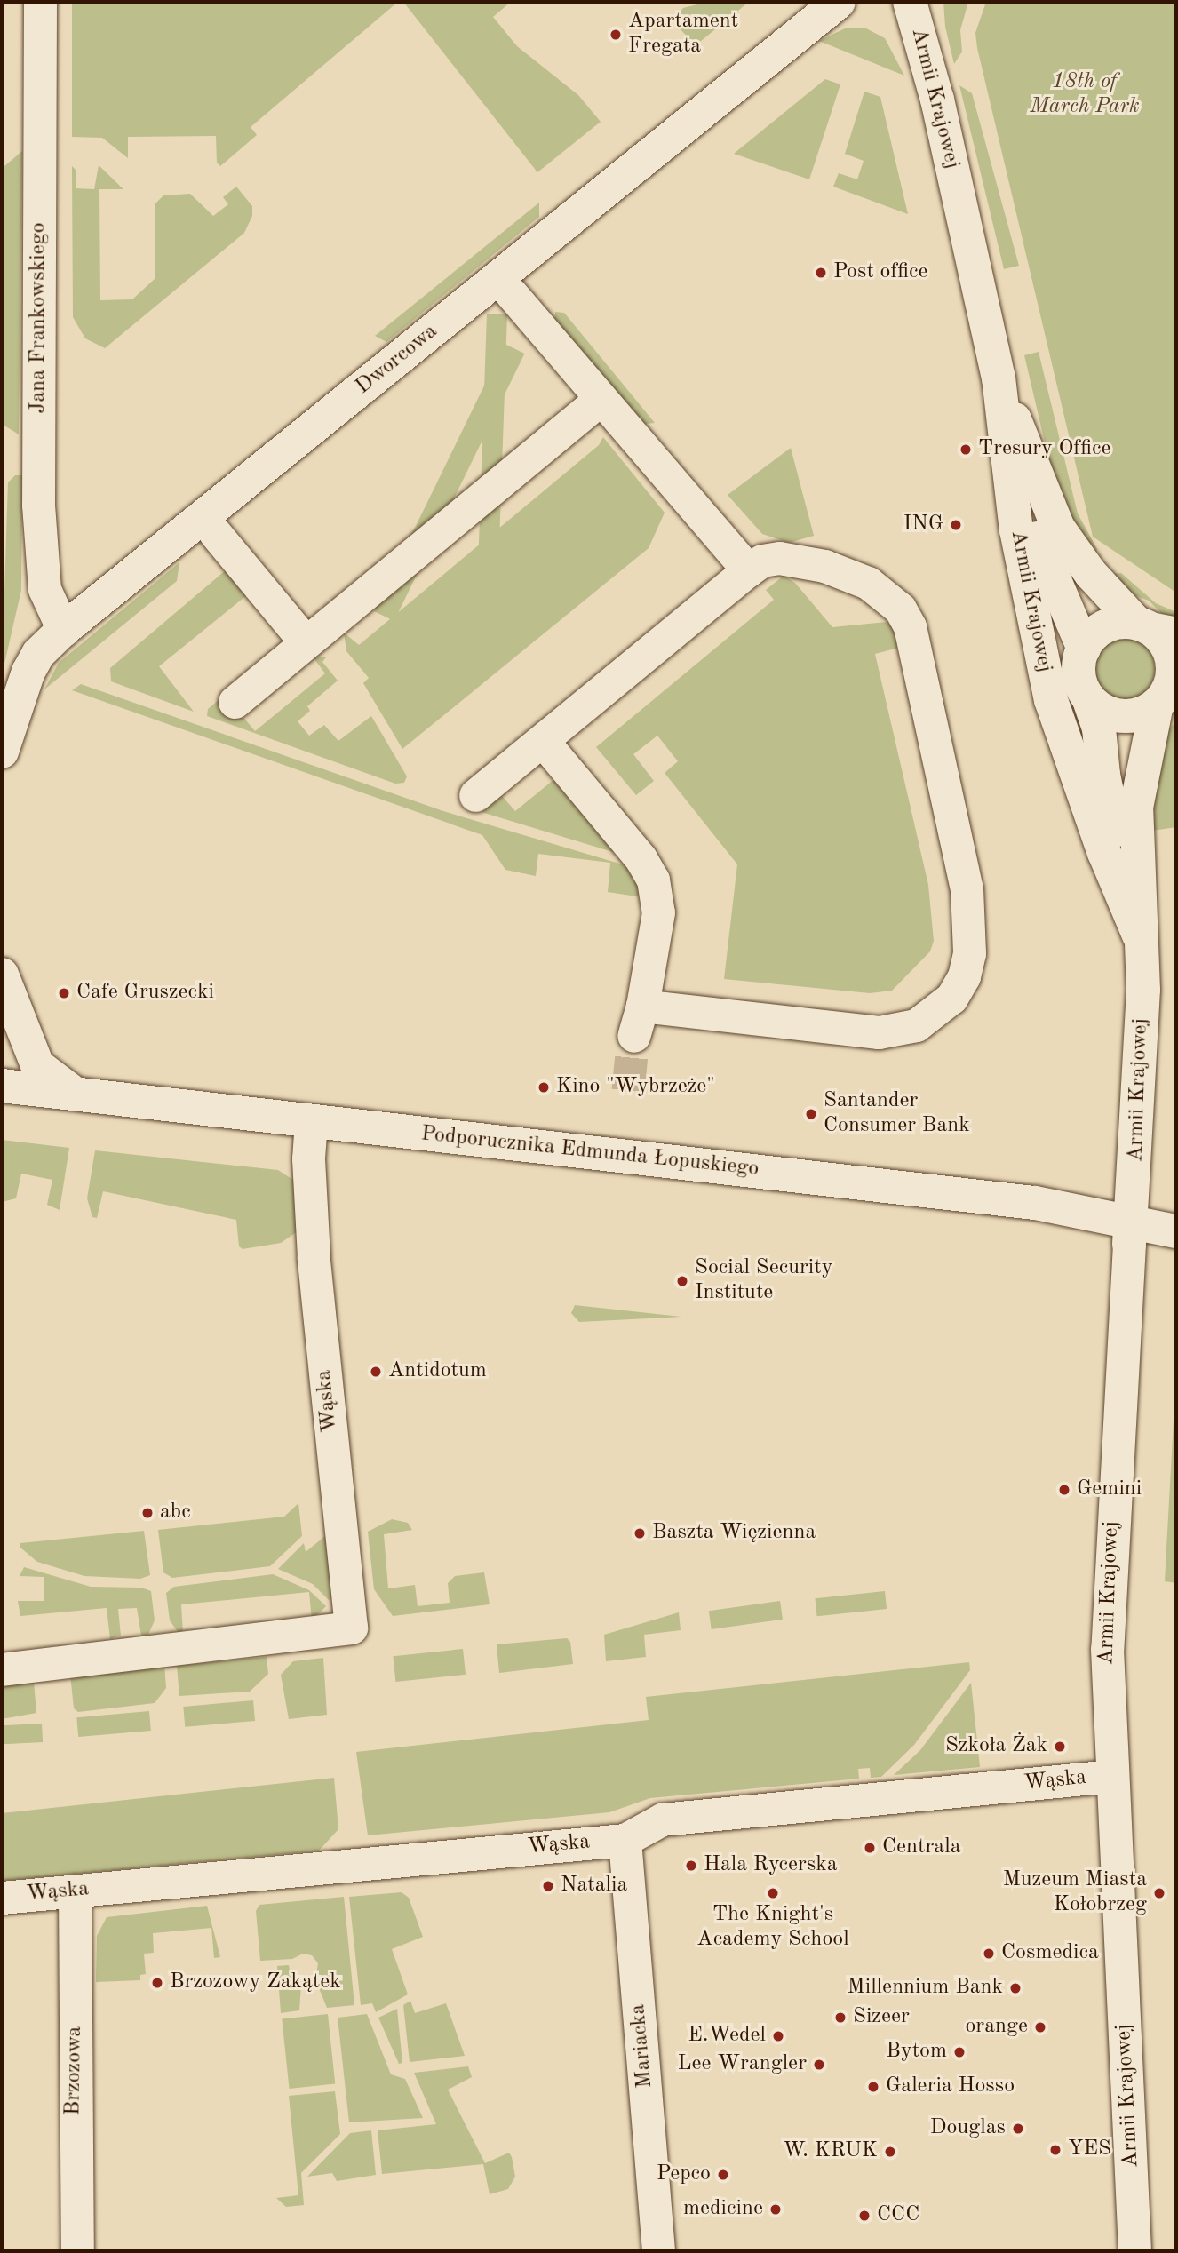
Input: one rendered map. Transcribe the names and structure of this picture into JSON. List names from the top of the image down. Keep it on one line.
{"streets":{"street":["Armii Krajowej","Jana Frankowskiego","Dworcowa","Podporucznika Edmunda Łopuskiego","Wąska","Mariacka","Brzozowa"]},"crossings":[["Armii Krajowej","Podporucznika Edmunda Łopuskiego"],["Armii Krajowej","Wąska"],["Jana Frankowskiego","Dworcowa"],["Podporucznika Edmunda Łopuskiego","Wąska"],["Wąska","Mariacka"],["Wąska","Brzozowa"]],"parks":["18th of March Park"],"places":["Apartament Fregata","Post office","Tresury Office","ING","Cafe Gruszecki","Kino \"Wybrzeże\"","Santander Consumer Bank","Social Security Institute","Antidotum","Gemini","abc","Baszta Więzienna","Szkoła Żak","Centrala","Hala Rycerska","Natalia","The Knight's Academy School","Muzeum Miasta Kołobrzeg","Cosmedica","Brzozowy Zakątek","Millennium Bank","Sizeer","orange","E.Wedel","Bytom","Lee Wrangler","Galeria Hosso","Douglas","YES","W. KRUK","Pepco","medicine","CCC"]}
